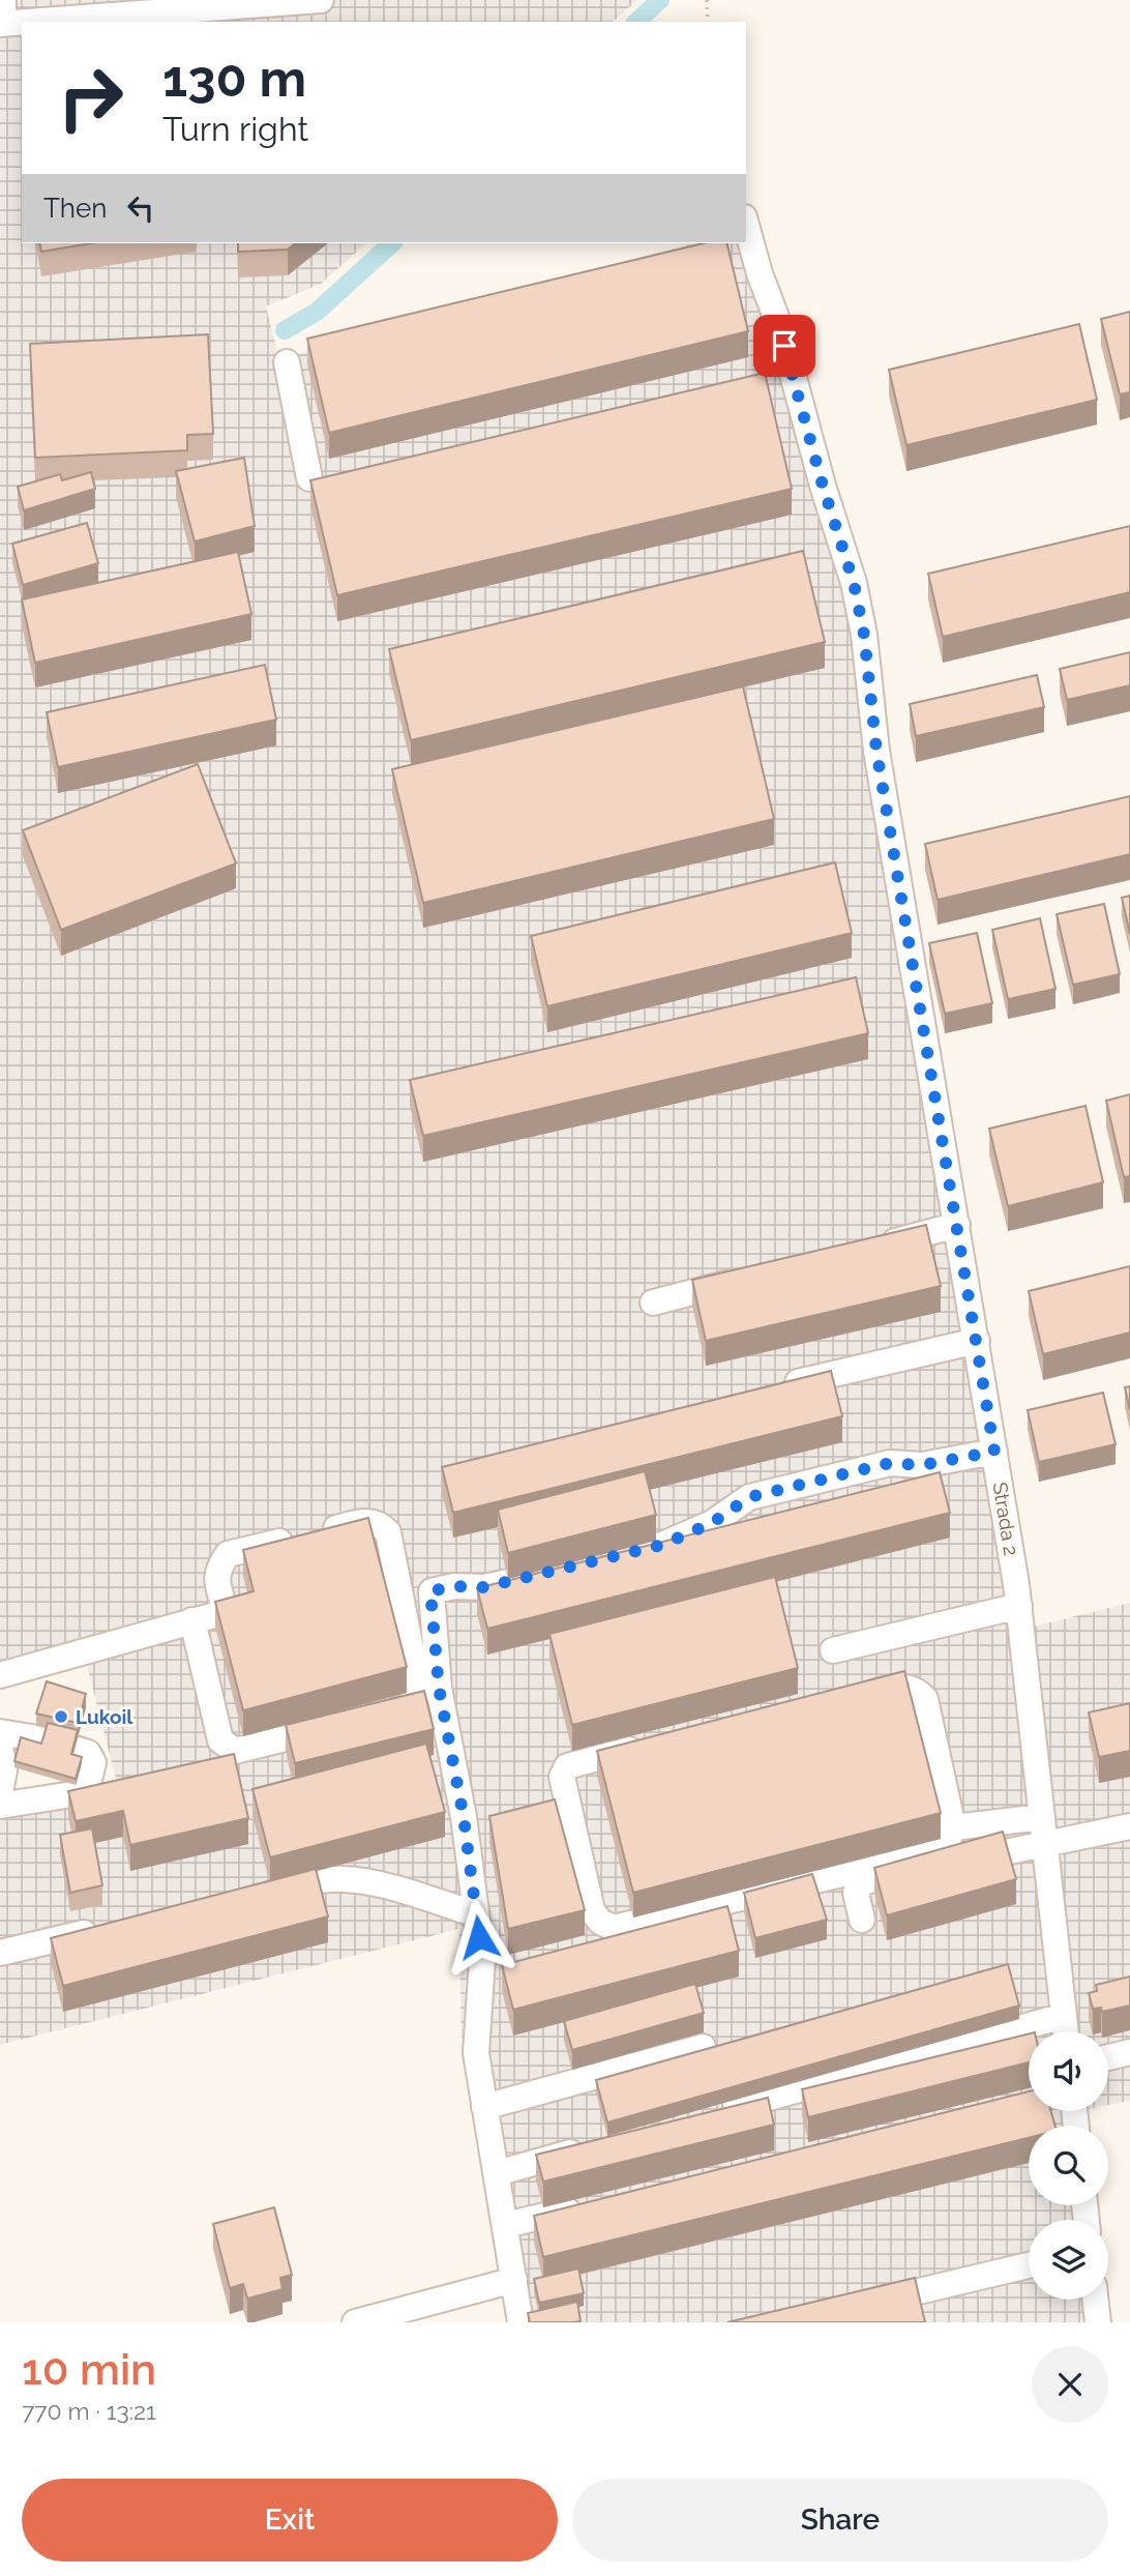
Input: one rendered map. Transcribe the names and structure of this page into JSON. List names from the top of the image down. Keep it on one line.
{"streets":{"lane":["Strada 2"]},"places":["Lukoil"],"page":{"turn":["130 m","Turn right"],"then":"Then","heading":["10 min","770 m · 13:21"],"buttons":["Exit","Share"]}}
